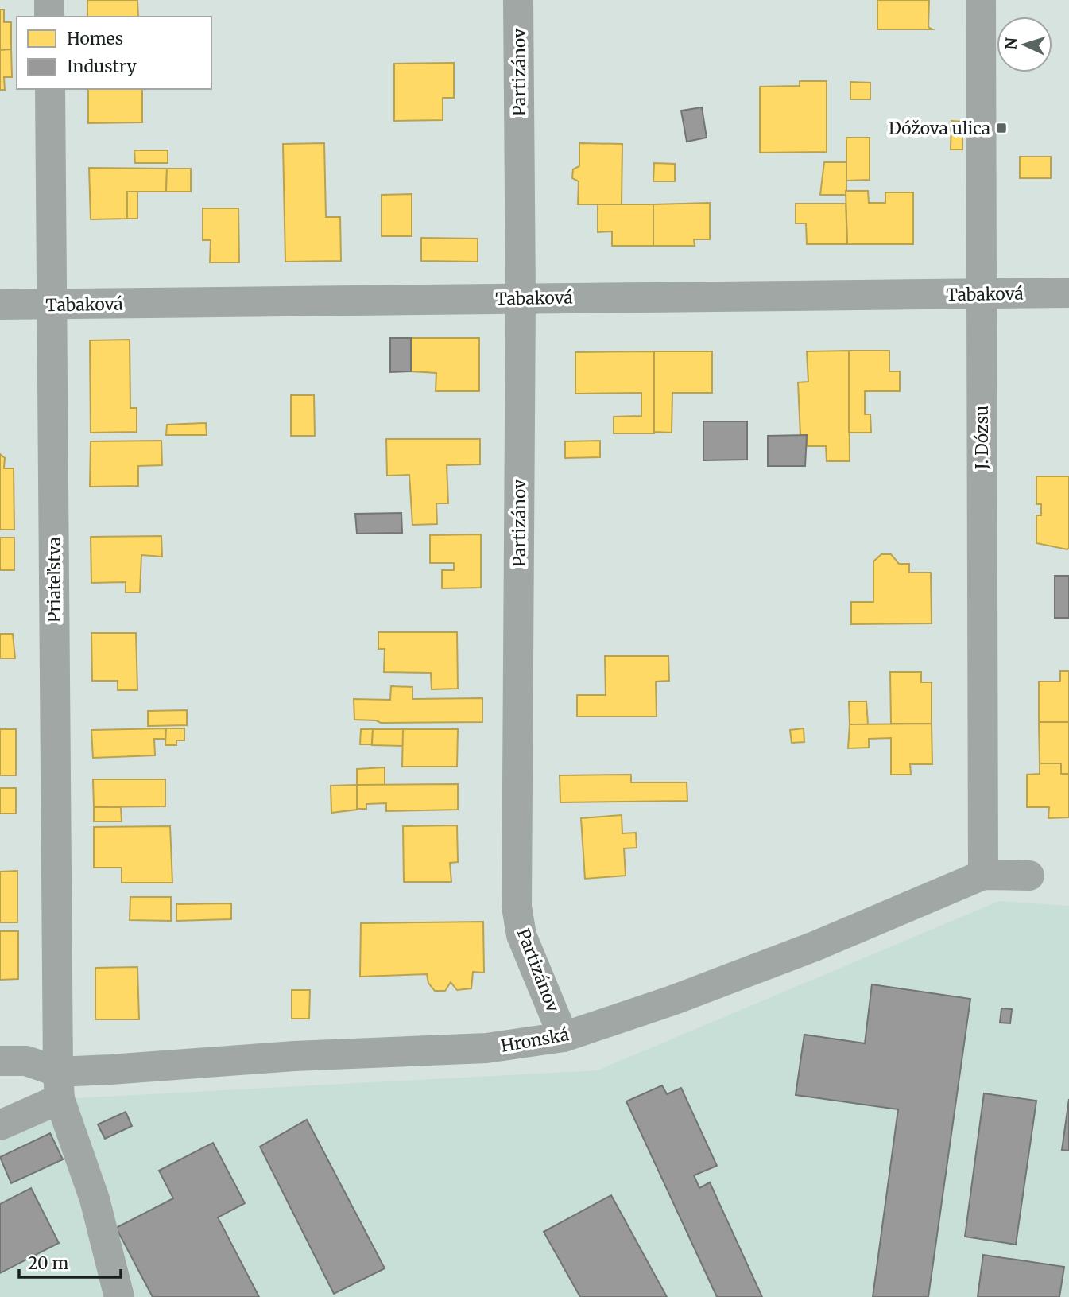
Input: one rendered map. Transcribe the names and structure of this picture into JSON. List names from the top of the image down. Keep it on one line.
{"streets":{"street":["Partizánov","Tabaková","J. Dózsu","Priateľstva","Hronská"]},"crossings":[["Partizánov","Tabaková"],["Partizánov","Hronská"],["Tabaková","J. Dózsu"],["Tabaková","Priateľstva"],["J. Dózsu","Hronská"],["Priateľstva","Hronská"]],"places":{"transit":["Dóžova ulica"]},"legend":["Homes","Industry"],"scale_bar":"20 m","north":"left"}
